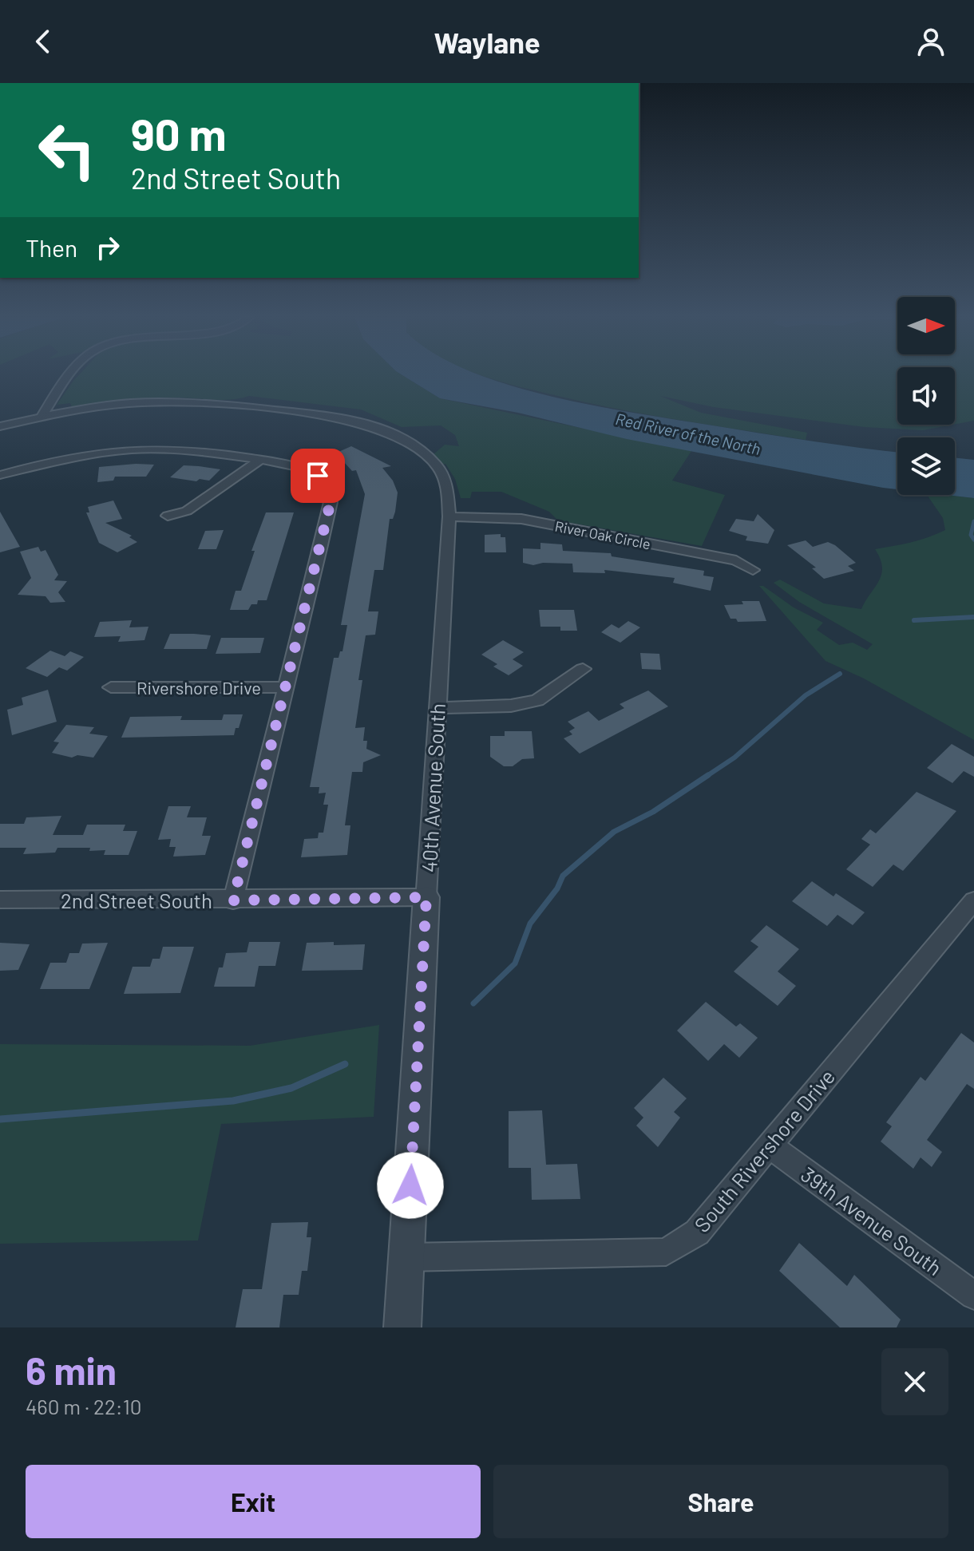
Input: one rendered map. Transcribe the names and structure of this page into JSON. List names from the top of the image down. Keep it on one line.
{"streets":{"street":["River Oak Circle","Rivershore Drive","40th Avenue South","2nd Street South","South Rivershore Drive","39th Avenue South"]},"crossings":[["River Oak Circle","40th Avenue South"],["40th Avenue South","2nd Street South"],["40th Avenue South","South Rivershore Drive"],["South Rivershore Drive","39th Avenue South"]],"water":["Red River of the North"],"north":"right","page":{"header":"Waylane","turn":["90 m","2nd Street South"],"then":"Then","heading":["6 min","460 m · 22:10"],"buttons":["Exit","Share"]}}
